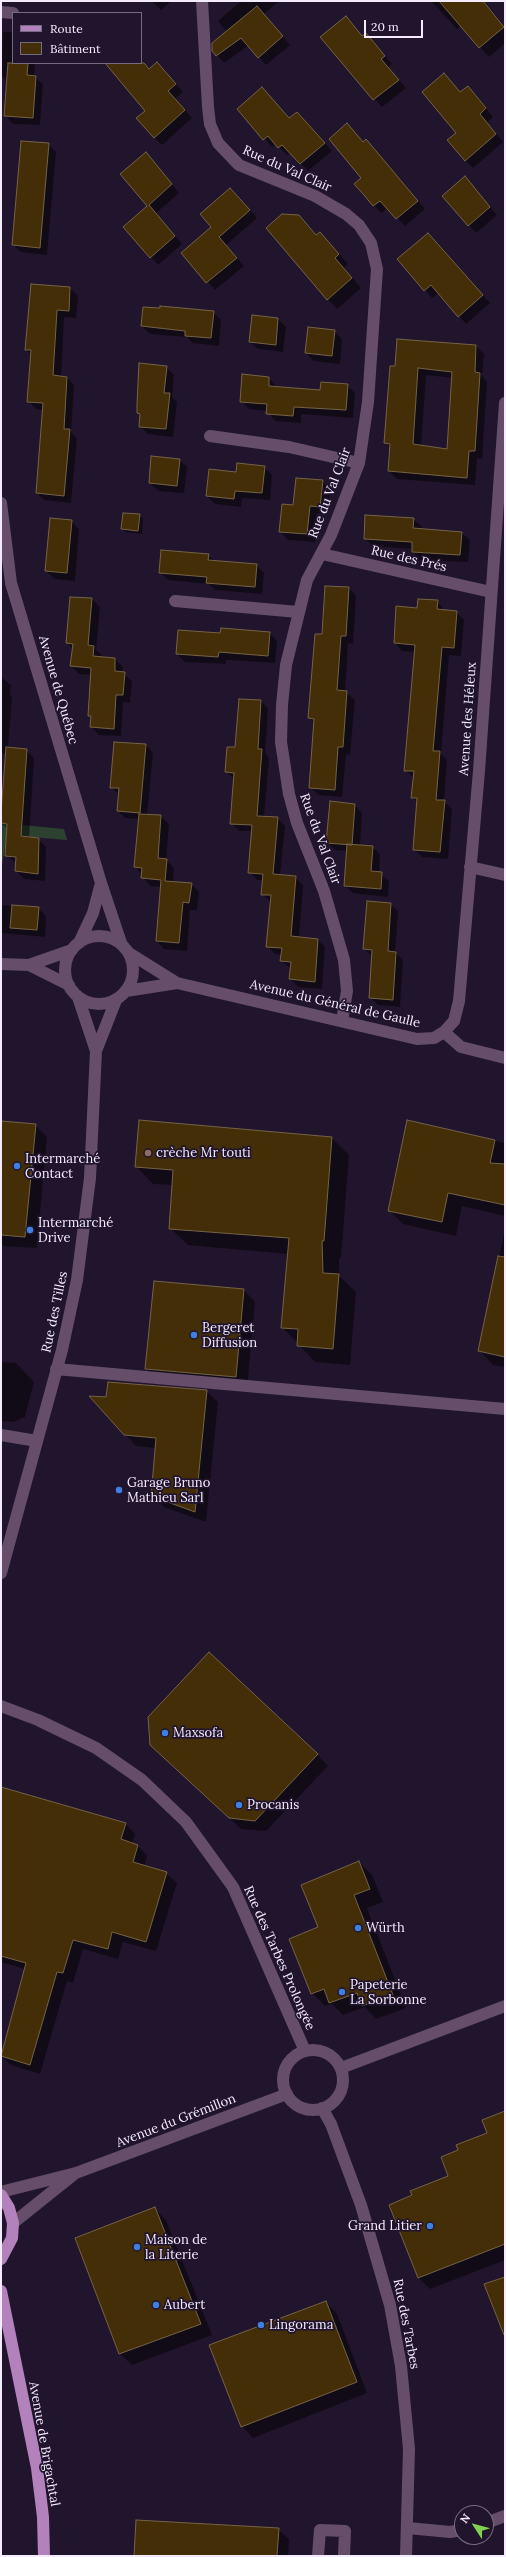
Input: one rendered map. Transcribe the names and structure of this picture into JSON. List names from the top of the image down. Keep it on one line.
{"streets":{"main road":["Avenue de Brigachtal"],"street":["Rue du Val Clair","Rue des Prés","Avenue de Québec","Avenue des Héleux","Avenue du Général de Gaulle","Rue des Tilles","Rue des Tarbes Prolongée","Avenue du Grémillon","Rue des Tarbes"]},"crossings":[["Rue du Val Clair","Rue des Prés"],["Rue du Val Clair","Avenue du Général de Gaulle"],["Rue des Prés","Avenue des Héleux"],["Avenue de Québec","Avenue du Général de Gaulle"],["Avenue de Québec","Rue des Tilles"],["Avenue des Héleux","Avenue du Général de Gaulle"],["Avenue du Général de Gaulle","Rue des Tilles"],["Rue des Tarbes Prolongée","Avenue du Grémillon"],["Rue des Tarbes Prolongée","Rue des Tarbes"],["Avenue du Grémillon","Rue des Tarbes"]],"places":["crèche Mr touti","Intermarché Contact","Intermarché Drive","Bergeret Diffusion","Garage Bruno Mathieu Sarl","Maxsofa","Procanis","Würth","Papeterie La Sorbonne","Grand Litier","Maison de la Literie","Aubert","Lingorama"],"legend":["Route","Bâtiment"],"scale_bar":"20 m","north":"top left"}
